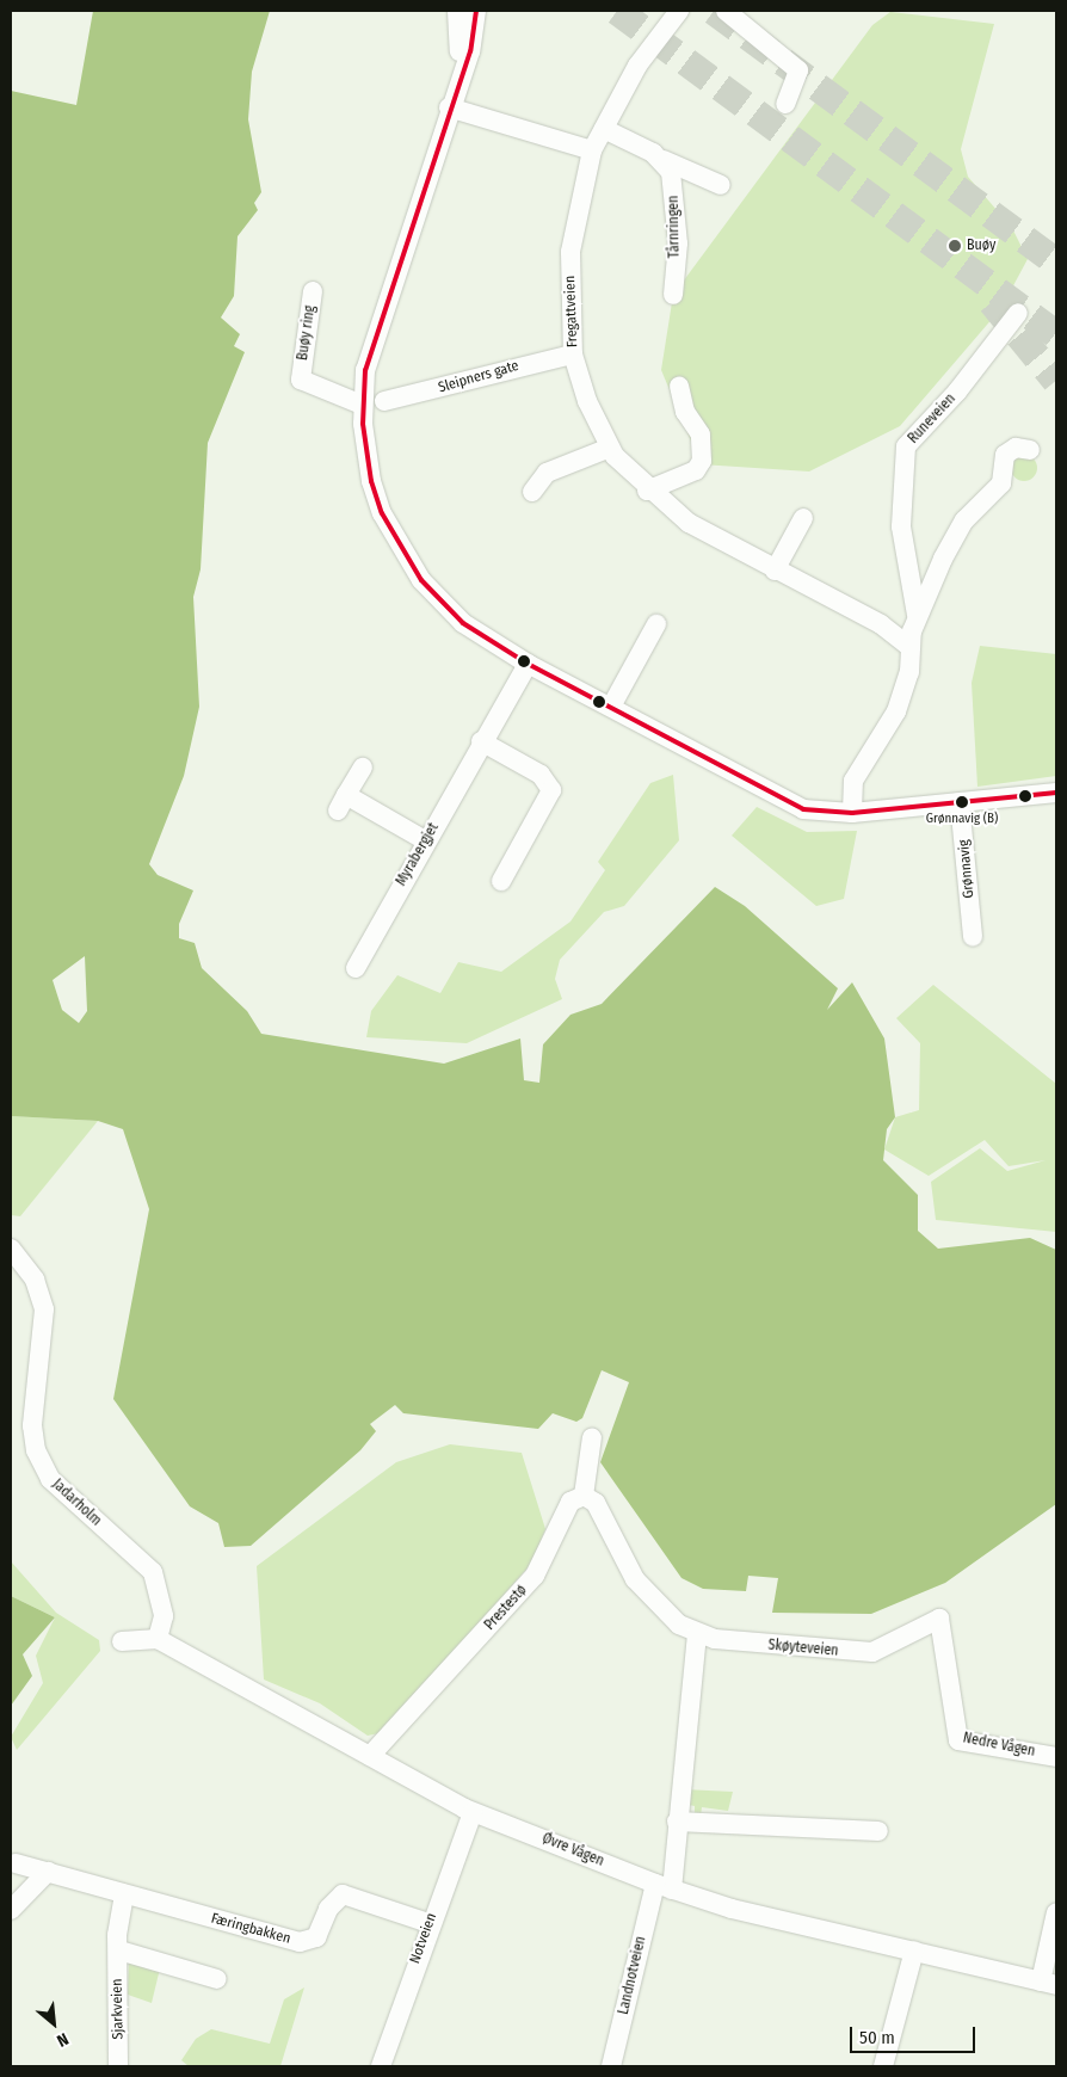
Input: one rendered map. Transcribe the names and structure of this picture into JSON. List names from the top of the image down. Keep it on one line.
{"streets":{"street":["Tårnringen","Fregattveien","Buøy ring","Sleipners gate","Runeveien","Myrabergjet","Grønnavig","Jadarholm","Prestestø","Skøyteveien","Nedre Vågen","Øvre Vågen","Færingbakken","Notveien","Landnotveien","Sjarkveien"]},"crossings":[["Fregattveien","Sleipners gate"],["Fregattveien","Runeveien"],["Jadarholm","Øvre Vågen"],["Prestestø","Skøyteveien"],["Prestestø","Øvre Vågen"],["Skøyteveien","Nedre Vågen"],["Øvre Vågen","Notveien"],["Øvre Vågen","Landnotveien"],["Færingbakken","Notveien"],["Færingbakken","Sjarkveien"]],"places":["Buøy","Grønnavig (B)"],"scale_bar":"50 m","north":"bottom right"}
